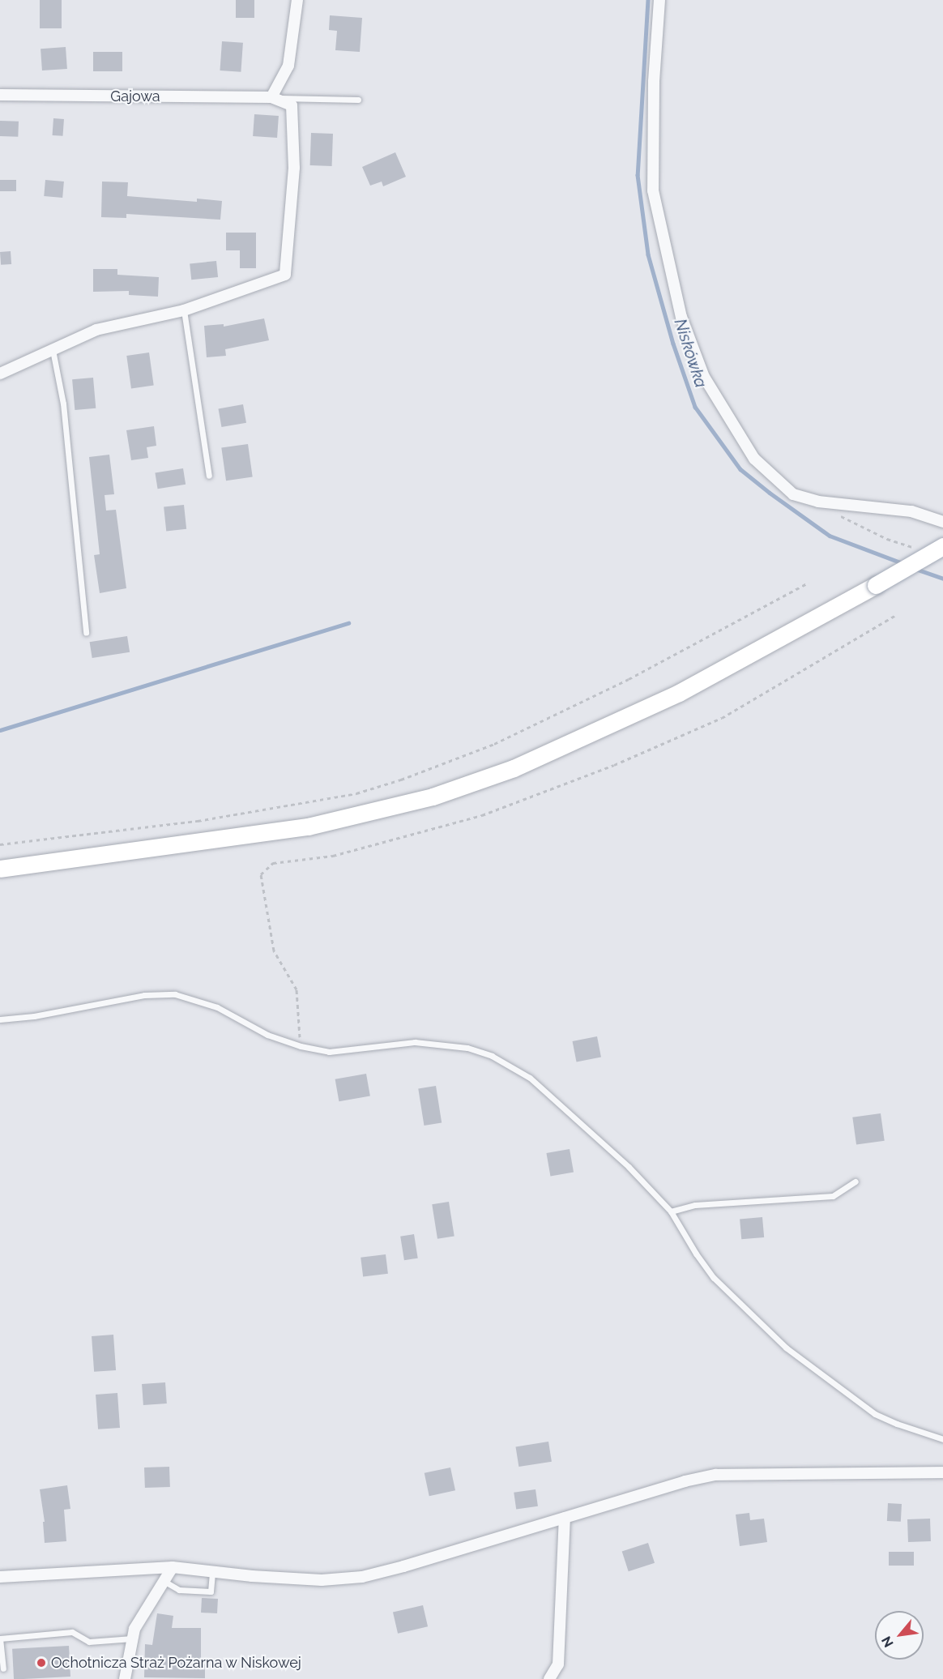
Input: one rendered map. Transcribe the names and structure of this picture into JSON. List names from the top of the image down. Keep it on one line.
{"streets":{"street":["Gajowa"]},"water":["Niskówka"],"places":["Ochotnicza Straż Pożarna w Niskowej"],"north":"bottom left"}
